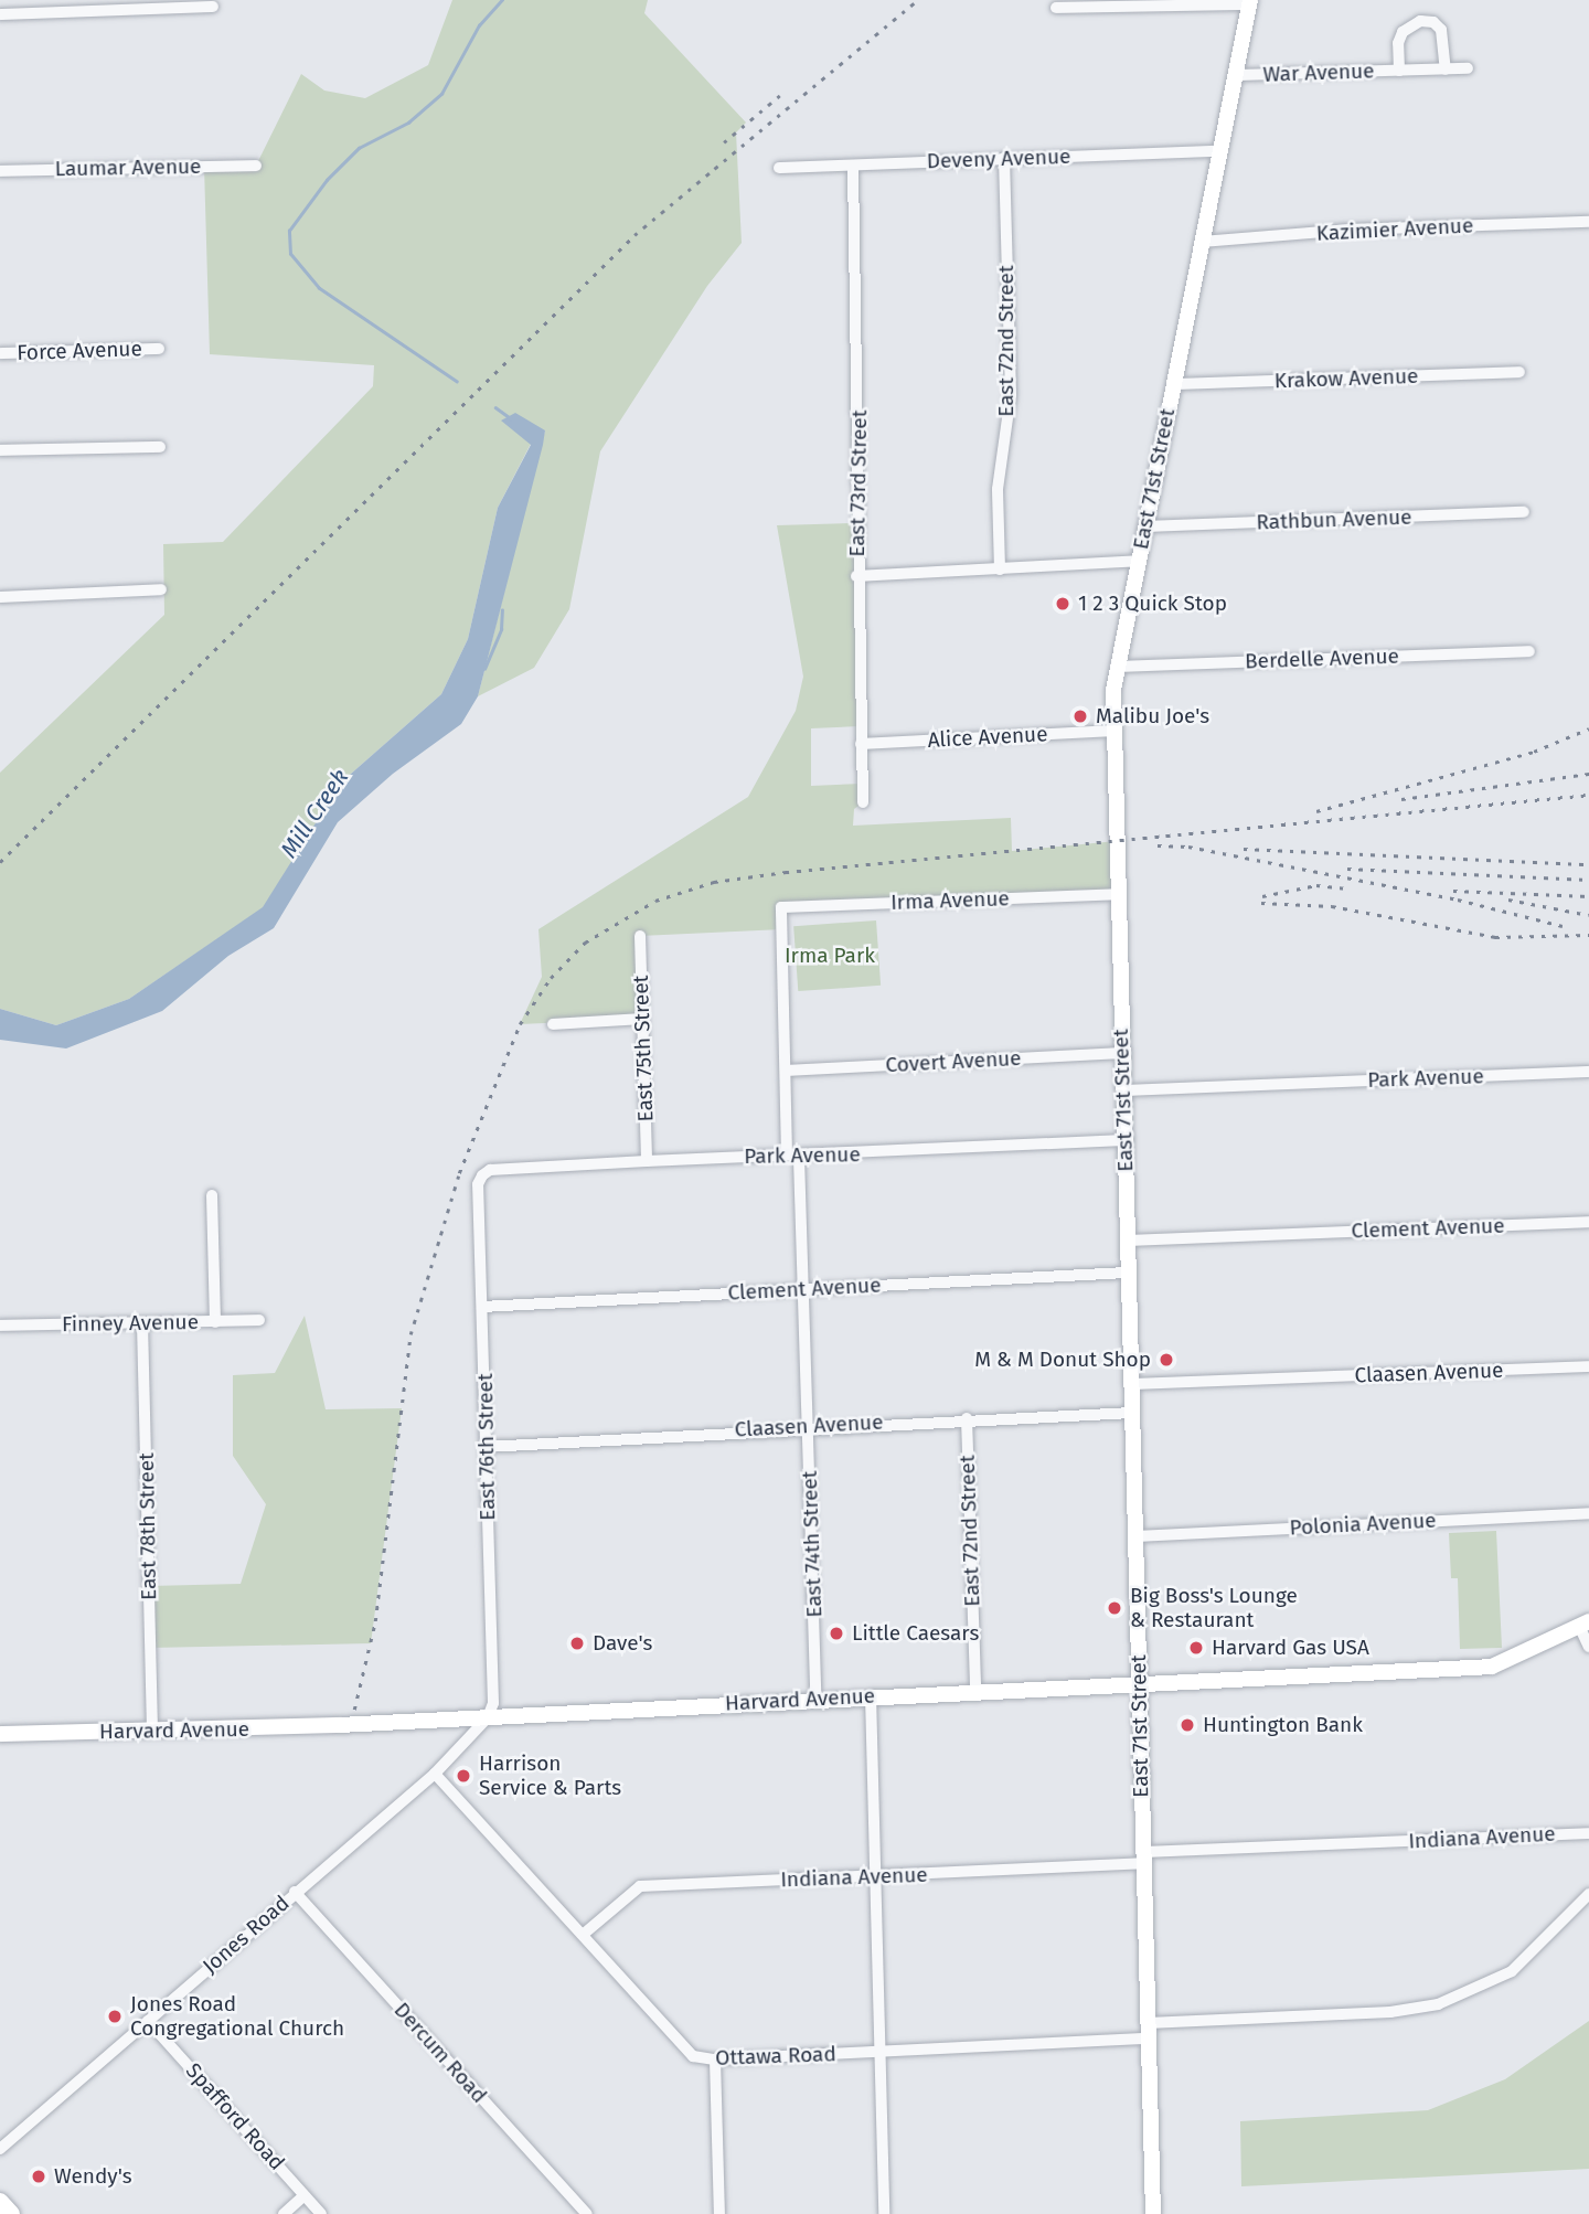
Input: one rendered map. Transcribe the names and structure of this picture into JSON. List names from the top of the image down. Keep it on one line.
{"streets":{"main road":["East 71st Street","Harvard Avenue"],"street":["War Avenue","Deveny Avenue","Laumar Avenue","Kazimier Avenue","East 72nd Street","Force Avenue","Krakow Avenue","East 73rd Street","Rathbun Avenue","Berdelle Avenue","Alice Avenue","Irma Avenue","East 75th Street","Covert Avenue","Park Avenue","Clement Avenue","Finney Avenue","Claasen Avenue","East 76th Street","Polonia Avenue","East 78th Street","East 74th Street","Indiana Avenue","Jones Road","Dercum Road","Ottawa Road","Spafford Road"]},"crossings":[["War Avenue","East 71st Street"],["Deveny Avenue","East 72nd Street"],["Deveny Avenue","East 71st Street"],["Deveny Avenue","East 73rd Street"],["Kazimier Avenue","East 71st Street"],["East 72nd Street","Claasen Avenue"],["East 72nd Street","Harvard Avenue"],["Krakow Avenue","East 71st Street"],["East 71st Street","Rathbun Avenue"],["East 71st Street","Berdelle Avenue"],["East 71st Street","Alice Avenue"],["East 71st Street","Irma Avenue"],["East 71st Street","Covert Avenue"],["East 71st Street","Park Avenue"],["East 71st Street","Clement Avenue"],["East 71st Street","Claasen Avenue"],["East 71st Street","Polonia Avenue"],["East 71st Street","Harvard Avenue"],["East 71st Street","Indiana Avenue"],["East 71st Street","Ottawa Road"],["East 73rd Street","Alice Avenue"],["Irma Avenue","Covert Avenue"],["East 75th Street","Park Avenue"],["Park Avenue","East 76th Street"],["Park Avenue","East 74th Street"],["Clement Avenue","East 76th Street"],["Clement Avenue","East 74th Street"],["Finney Avenue","East 78th Street"],["Claasen Avenue","East 76th Street"],["Claasen Avenue","East 74th Street"],["East 76th Street","Harvard Avenue"],["East 76th Street","Jones Road"],["East 78th Street","Harvard Avenue"],["East 74th Street","Harvard Avenue"],["Harvard Avenue","Jones Road"],["Indiana Avenue","Ottawa Road"],["Jones Road","Dercum Road"],["Jones Road","Ottawa Road"],["Jones Road","Spafford Road"]],"water":["Mill Creek"],"parks":["Irma Park"],"places":["1 2 3 Quick Stop","Malibu Joe's","M & M Donut Shop","Big Boss's Lounge & Restaurant","Little Caesars","Dave's","Harvard Gas USA","Huntington Bank","Harrison Service & Parts","Jones Road Congregational Church","Wendy's"]}
